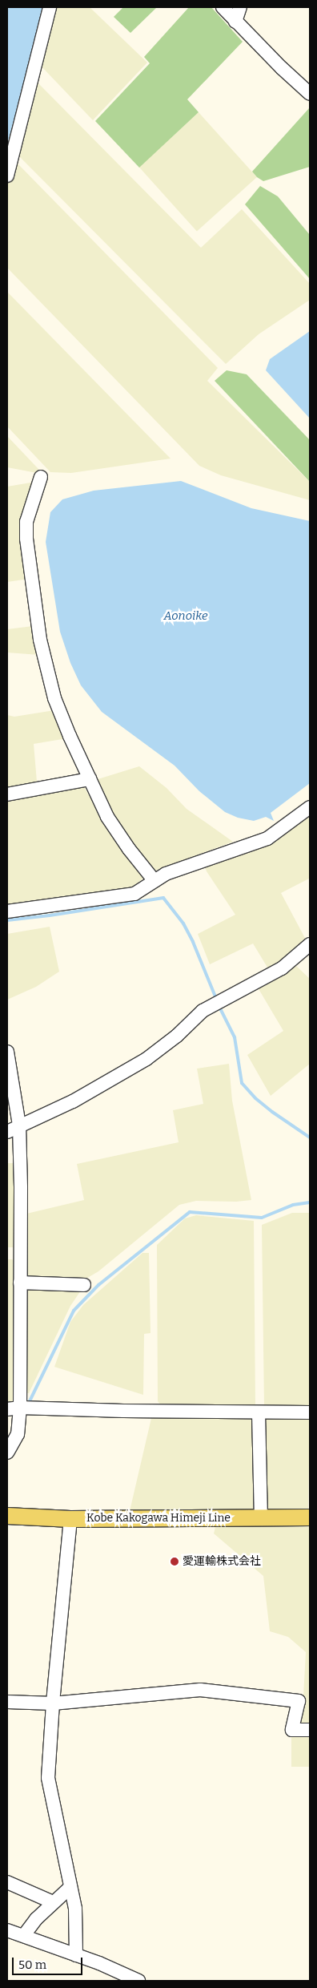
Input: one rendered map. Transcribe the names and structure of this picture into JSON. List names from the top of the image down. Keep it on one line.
{"streets":{"main road":["Kobe Kakogawa Himeji Line"]},"water":["Aonoike"],"places":["愛運輸株式会社"],"scale_bar":"50 m"}
